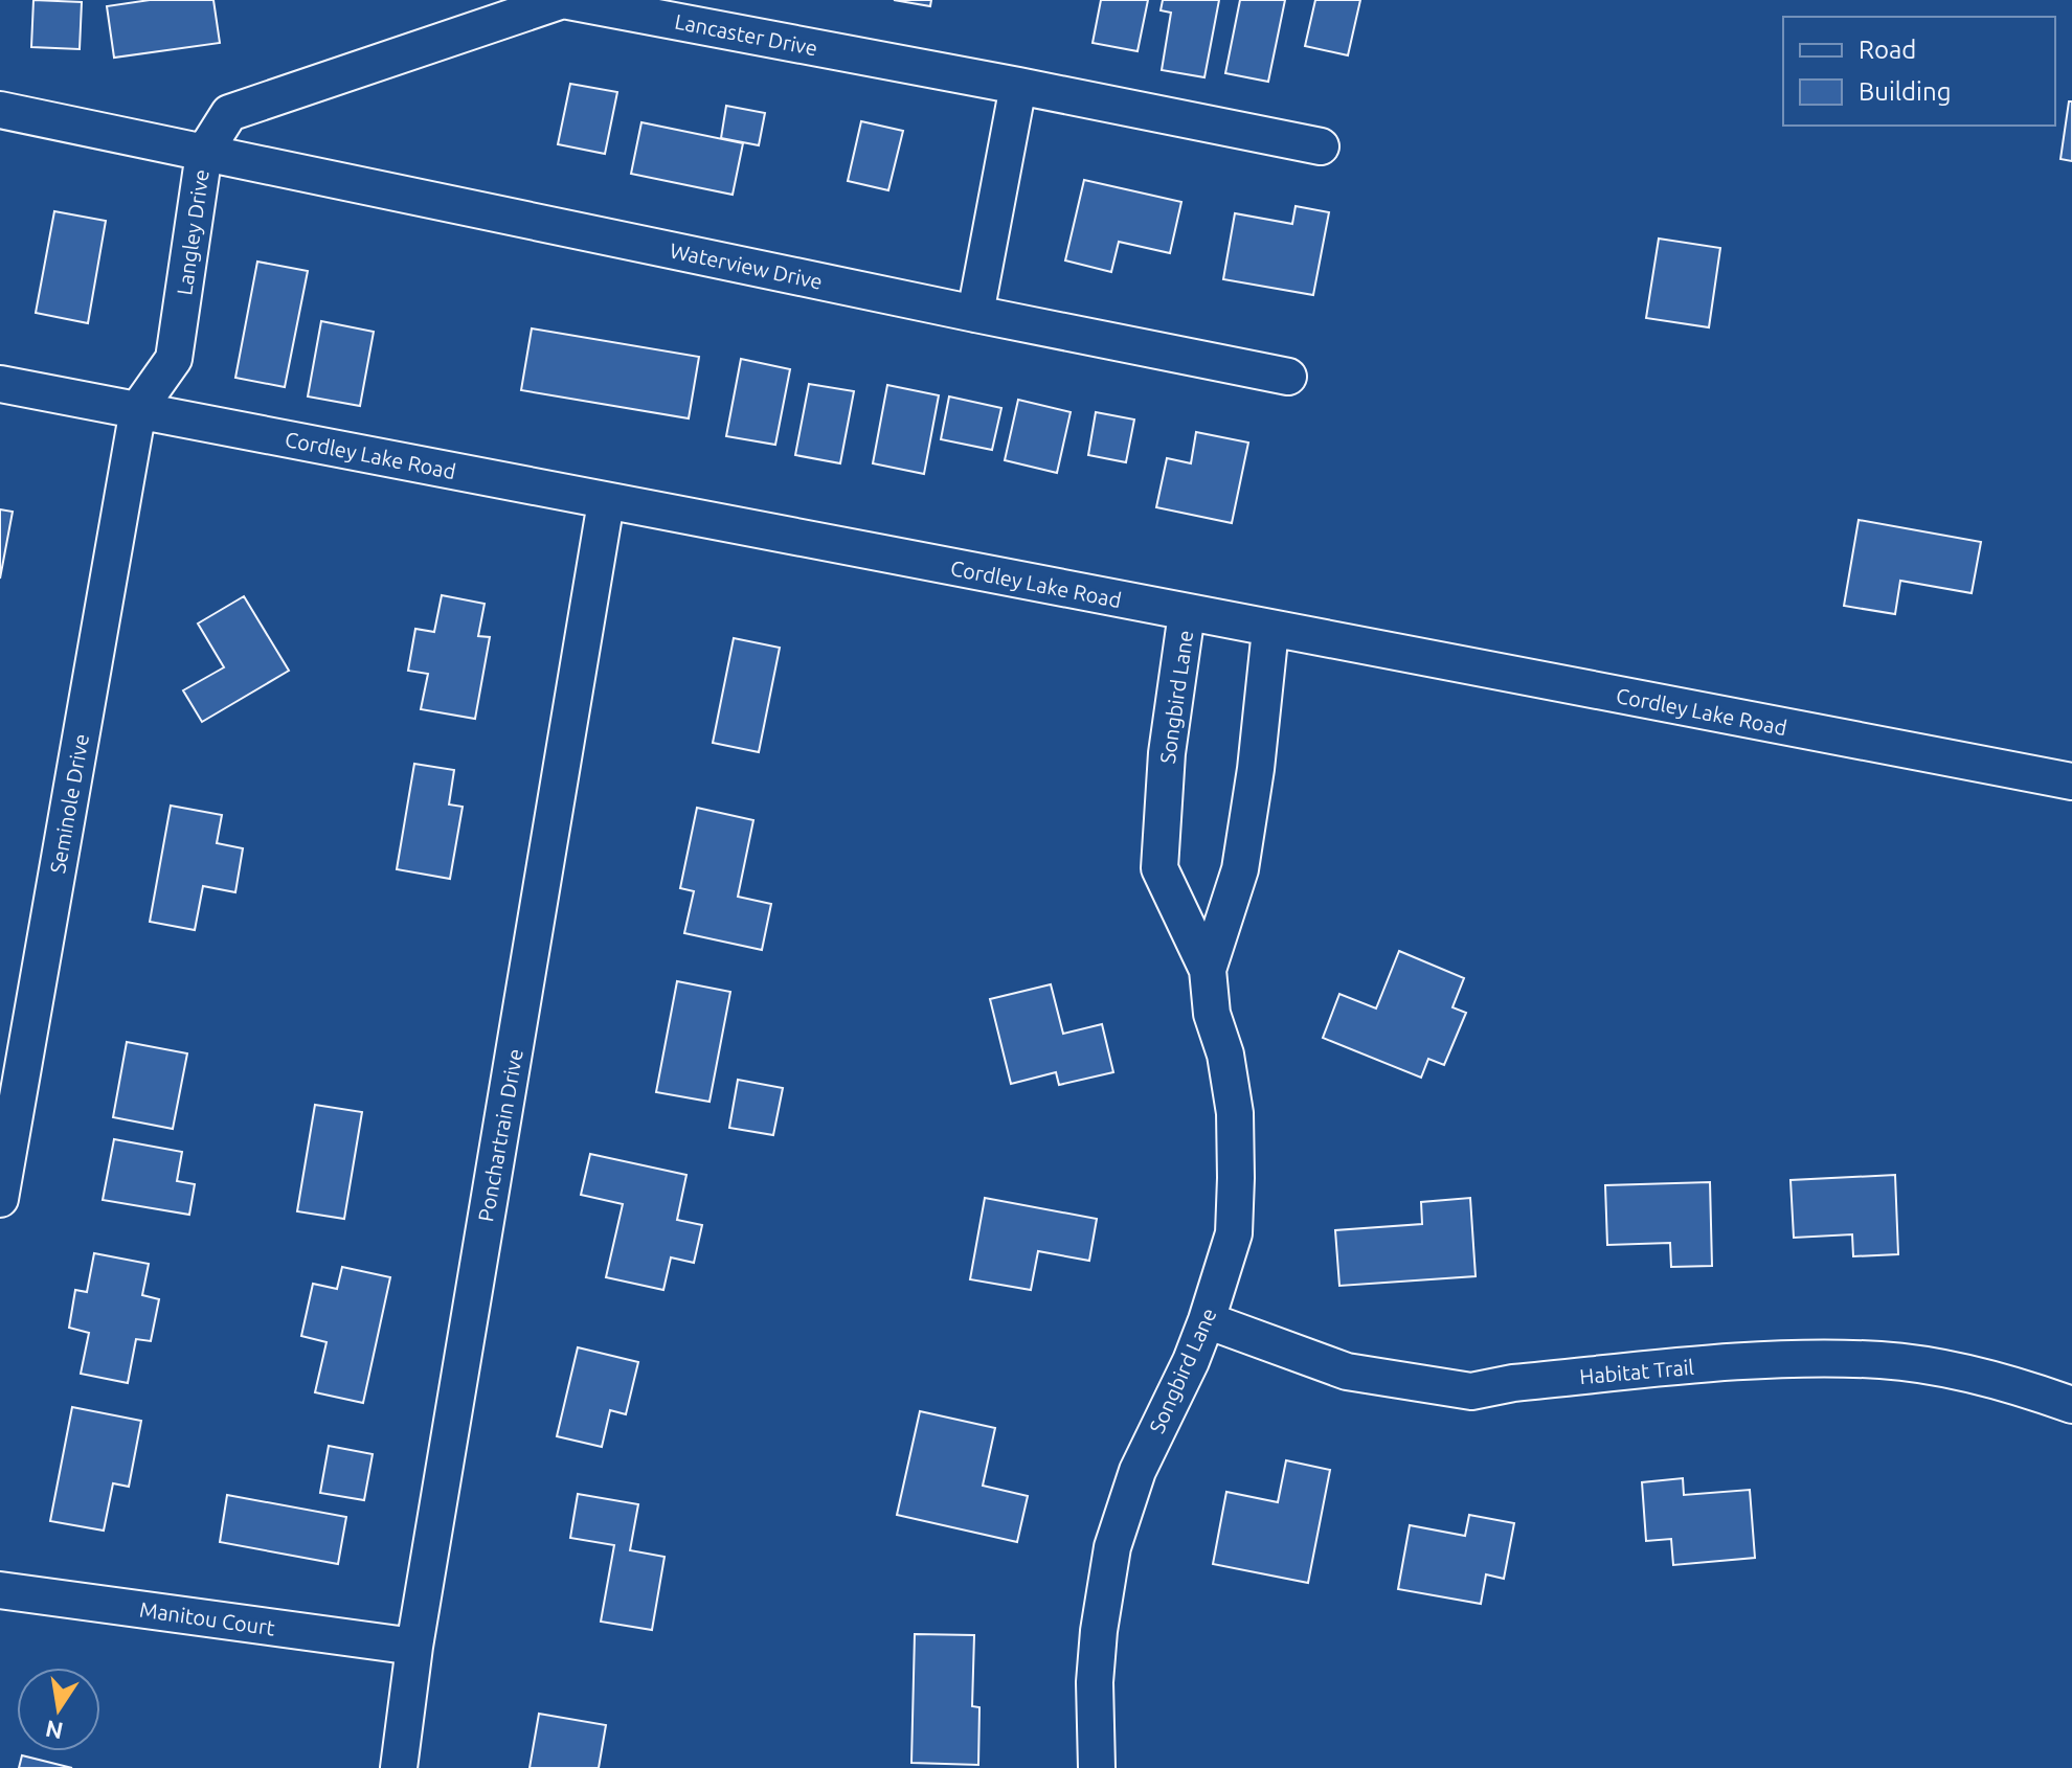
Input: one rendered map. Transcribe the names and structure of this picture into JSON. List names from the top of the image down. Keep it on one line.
{"streets":{"street":["Lancaster Drive","Langley Drive","Waterview Drive","Cordley Lake Road","Songbird Lane","Seminole Drive","Ponchartrain Drive","Habitat Trail","Manitou Court"]},"crossings":[["Lancaster Drive","Langley Drive"],["Lancaster Drive","Waterview Drive"],["Langley Drive","Waterview Drive"],["Langley Drive","Cordley Lake Road"],["Langley Drive","Seminole Drive"],["Cordley Lake Road","Songbird Lane"],["Cordley Lake Road","Seminole Drive"],["Cordley Lake Road","Ponchartrain Drive"],["Songbird Lane","Habitat Trail"],["Ponchartrain Drive","Manitou Court"]],"legend":["Road","Building"],"north":"bottom"}
